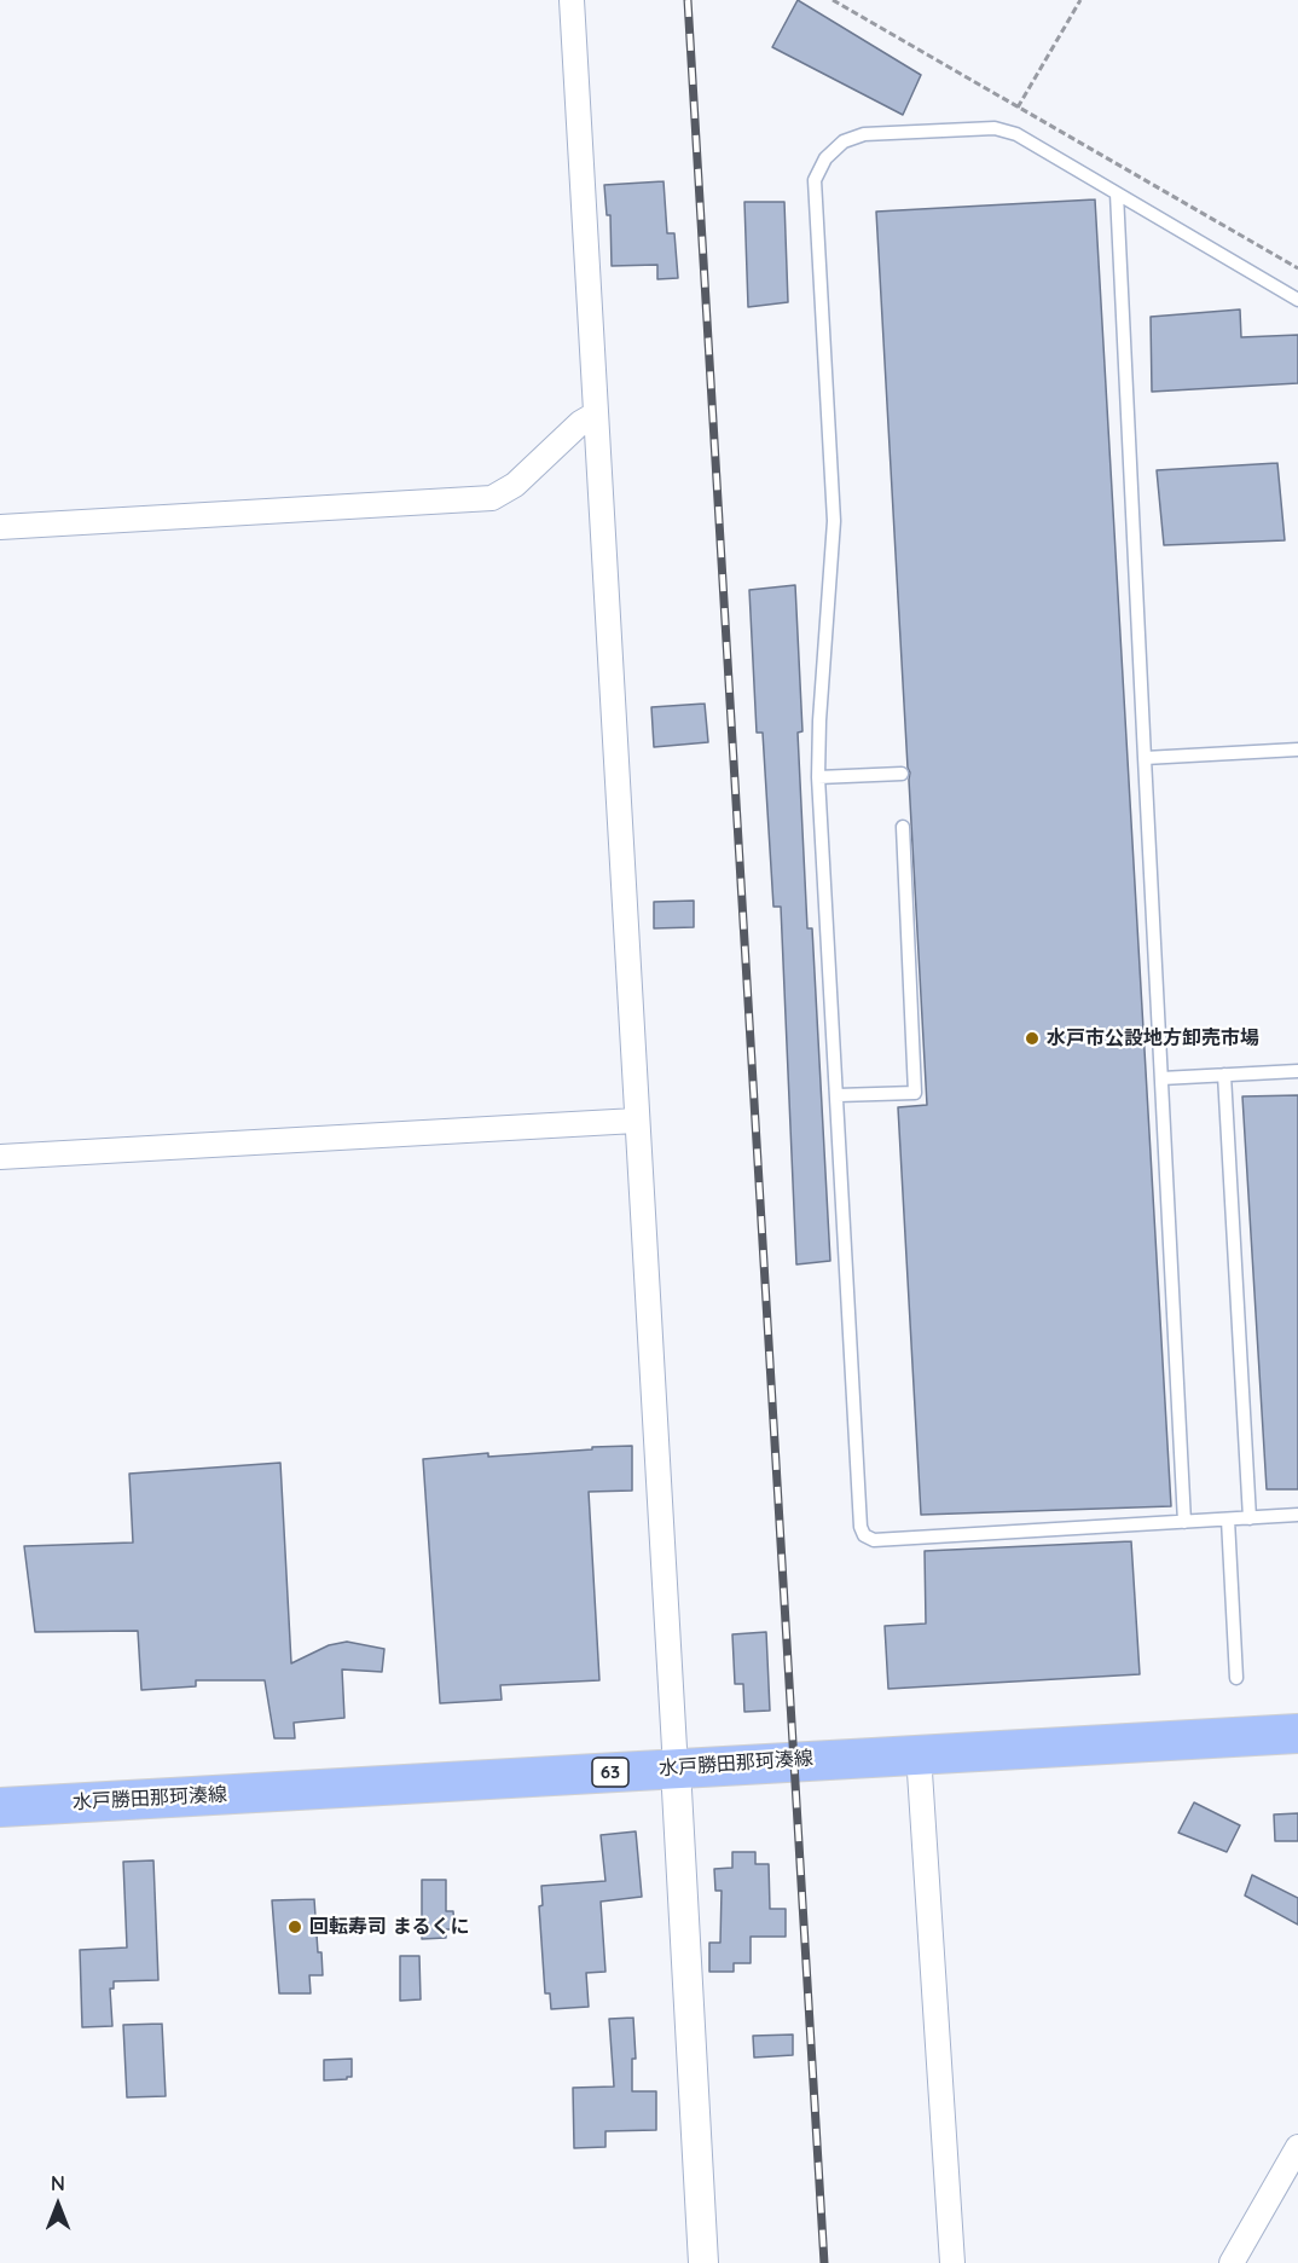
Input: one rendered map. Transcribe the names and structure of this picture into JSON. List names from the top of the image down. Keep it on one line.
{"streets":{"main road":["水戸勝田那珂湊線","63"]},"places":["水戸市公設地方卸売市場","回転寿司 まるくに"],"north":"top"}
